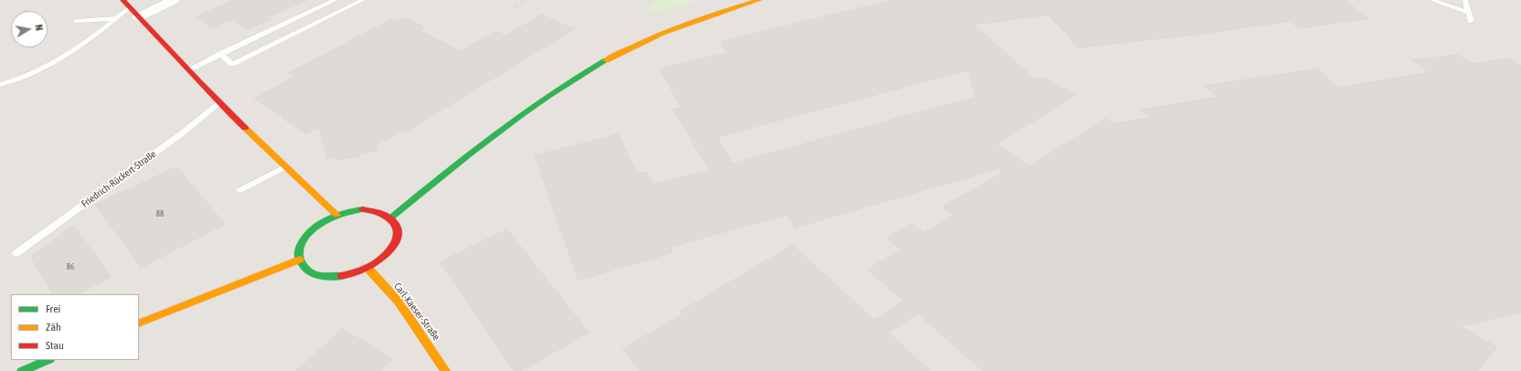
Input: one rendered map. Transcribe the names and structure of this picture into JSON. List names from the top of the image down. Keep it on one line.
{"streets":{"main road":["Carl-Kaeser-Straße"],"lane":["Friedrich-Rückert-Straße"]},"house_numbers":["88","86"],"legend":["Frei","Zäh","Stau"],"north":"right"}
